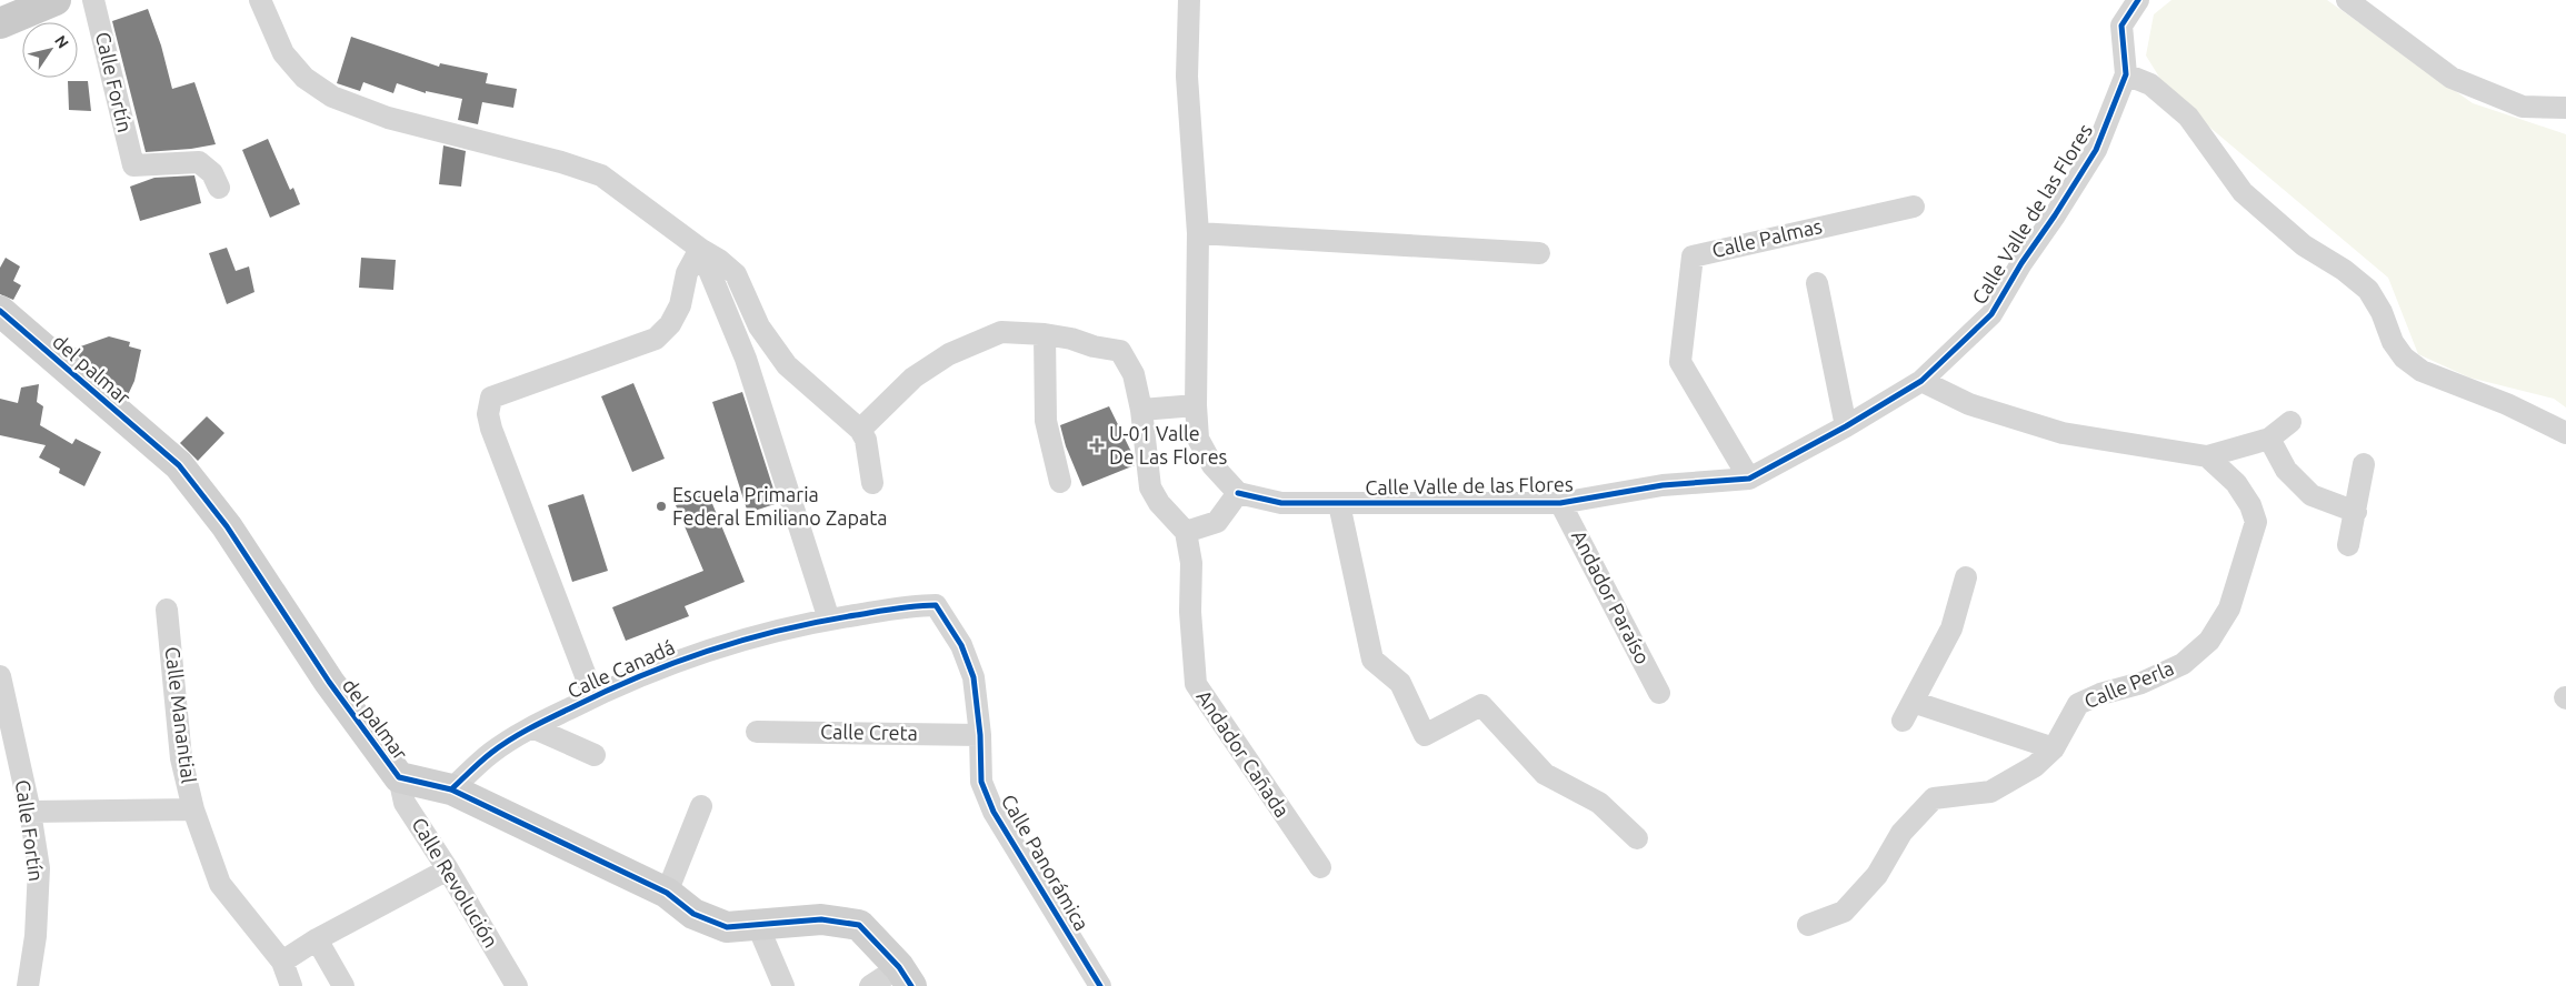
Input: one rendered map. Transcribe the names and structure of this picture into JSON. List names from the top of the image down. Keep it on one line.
{"streets":{"street":["Calle Fortín","Calle Valle de las Flores","Calle Palmas","del palmar","Andador Paraíso","Calle Canadá","Calle Perla","Calle Manantial","Calle Creta","Andador Cañada","Calle Panorámica","Calle Revolución"]},"crossings":[["Calle Valle de las Flores","Calle Palmas"],["Calle Valle de las Flores","Andador Paraíso"],["del palmar","Calle Canadá"],["del palmar","Calle Revolución"],["Calle Canadá","Calle Panorámica"],["Calle Creta","Calle Panorámica"]],"places":{"health":["U-01 Valle De Las Flores"],"other":["Escuela Primaria Federal Emiliano Zapata"]},"north":"top right"}
